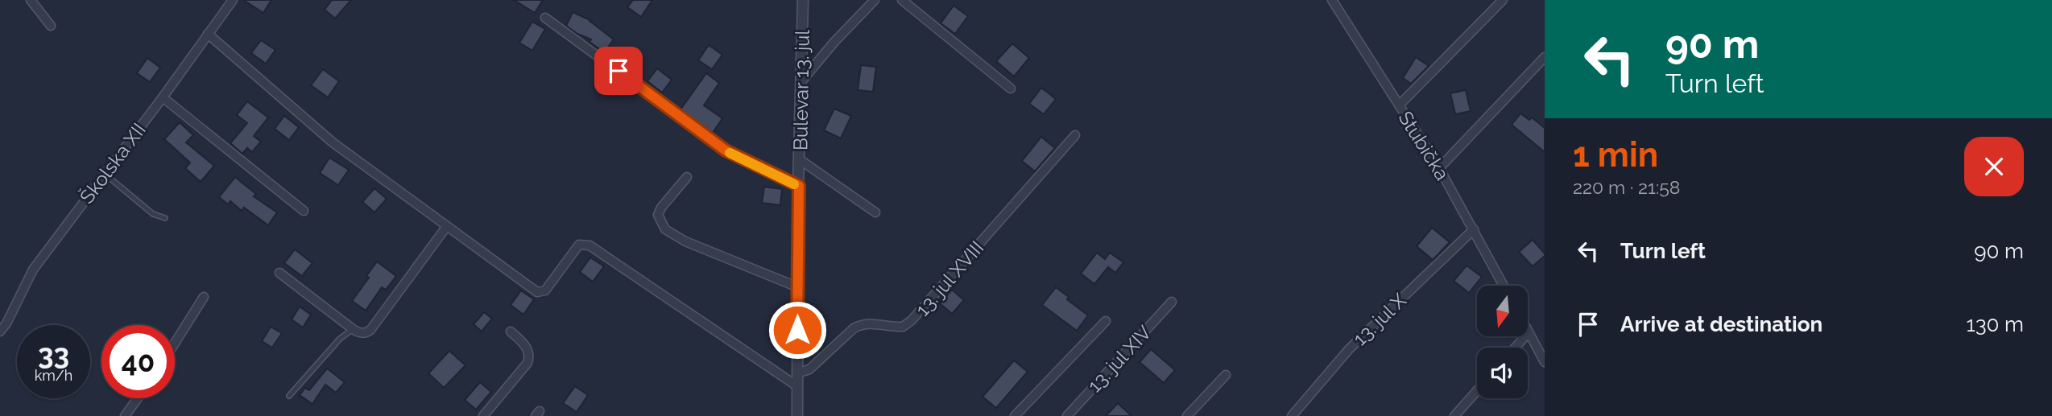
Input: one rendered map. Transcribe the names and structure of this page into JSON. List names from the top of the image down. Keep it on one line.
{"streets":{"street":["Bulevar 13. jul","Stubička","Školska XII","13. jul XVIII","13. jul X","13. jul XIV"]},"crossings":[["Bulevar 13. jul","13. jul XVIII"],["Stubička","13. jul X"]],"north":"bottom","page":{"turn":["90 m","Turn left"],"heading":["1 min","220 m · 21:58"],"list":[{"name":"Turn left","value":"90 m"},{"name":"Arrive at destination","value":"130 m"}],"speed":"33 km/h","limit":"40"}}
